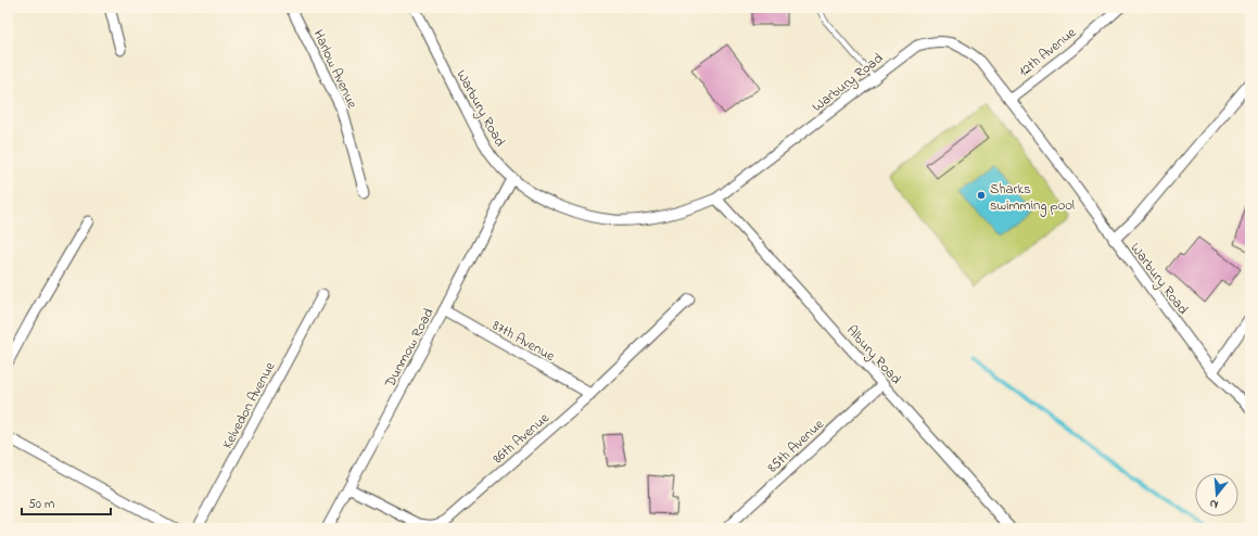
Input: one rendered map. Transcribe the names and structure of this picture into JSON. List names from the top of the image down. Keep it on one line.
{"streets":{"street":["12th Avenue","Harlow Avenue","Warbury Road","87th Avenue","Dunmow Road","Albury Road","Kelvedon Avenue","86th Avenue","85th Avenue"]},"crossings":[["12th Avenue","Warbury Road"],["Warbury Road","Dunmow Road"],["Warbury Road","Albury Road"],["87th Avenue","Dunmow Road"],["87th Avenue","86th Avenue"],["Dunmow Road","86th Avenue"],["Albury Road","85th Avenue"]],"places":["Sharks swimming pool"],"scale_bar":"50 m","north":"bottom"}
